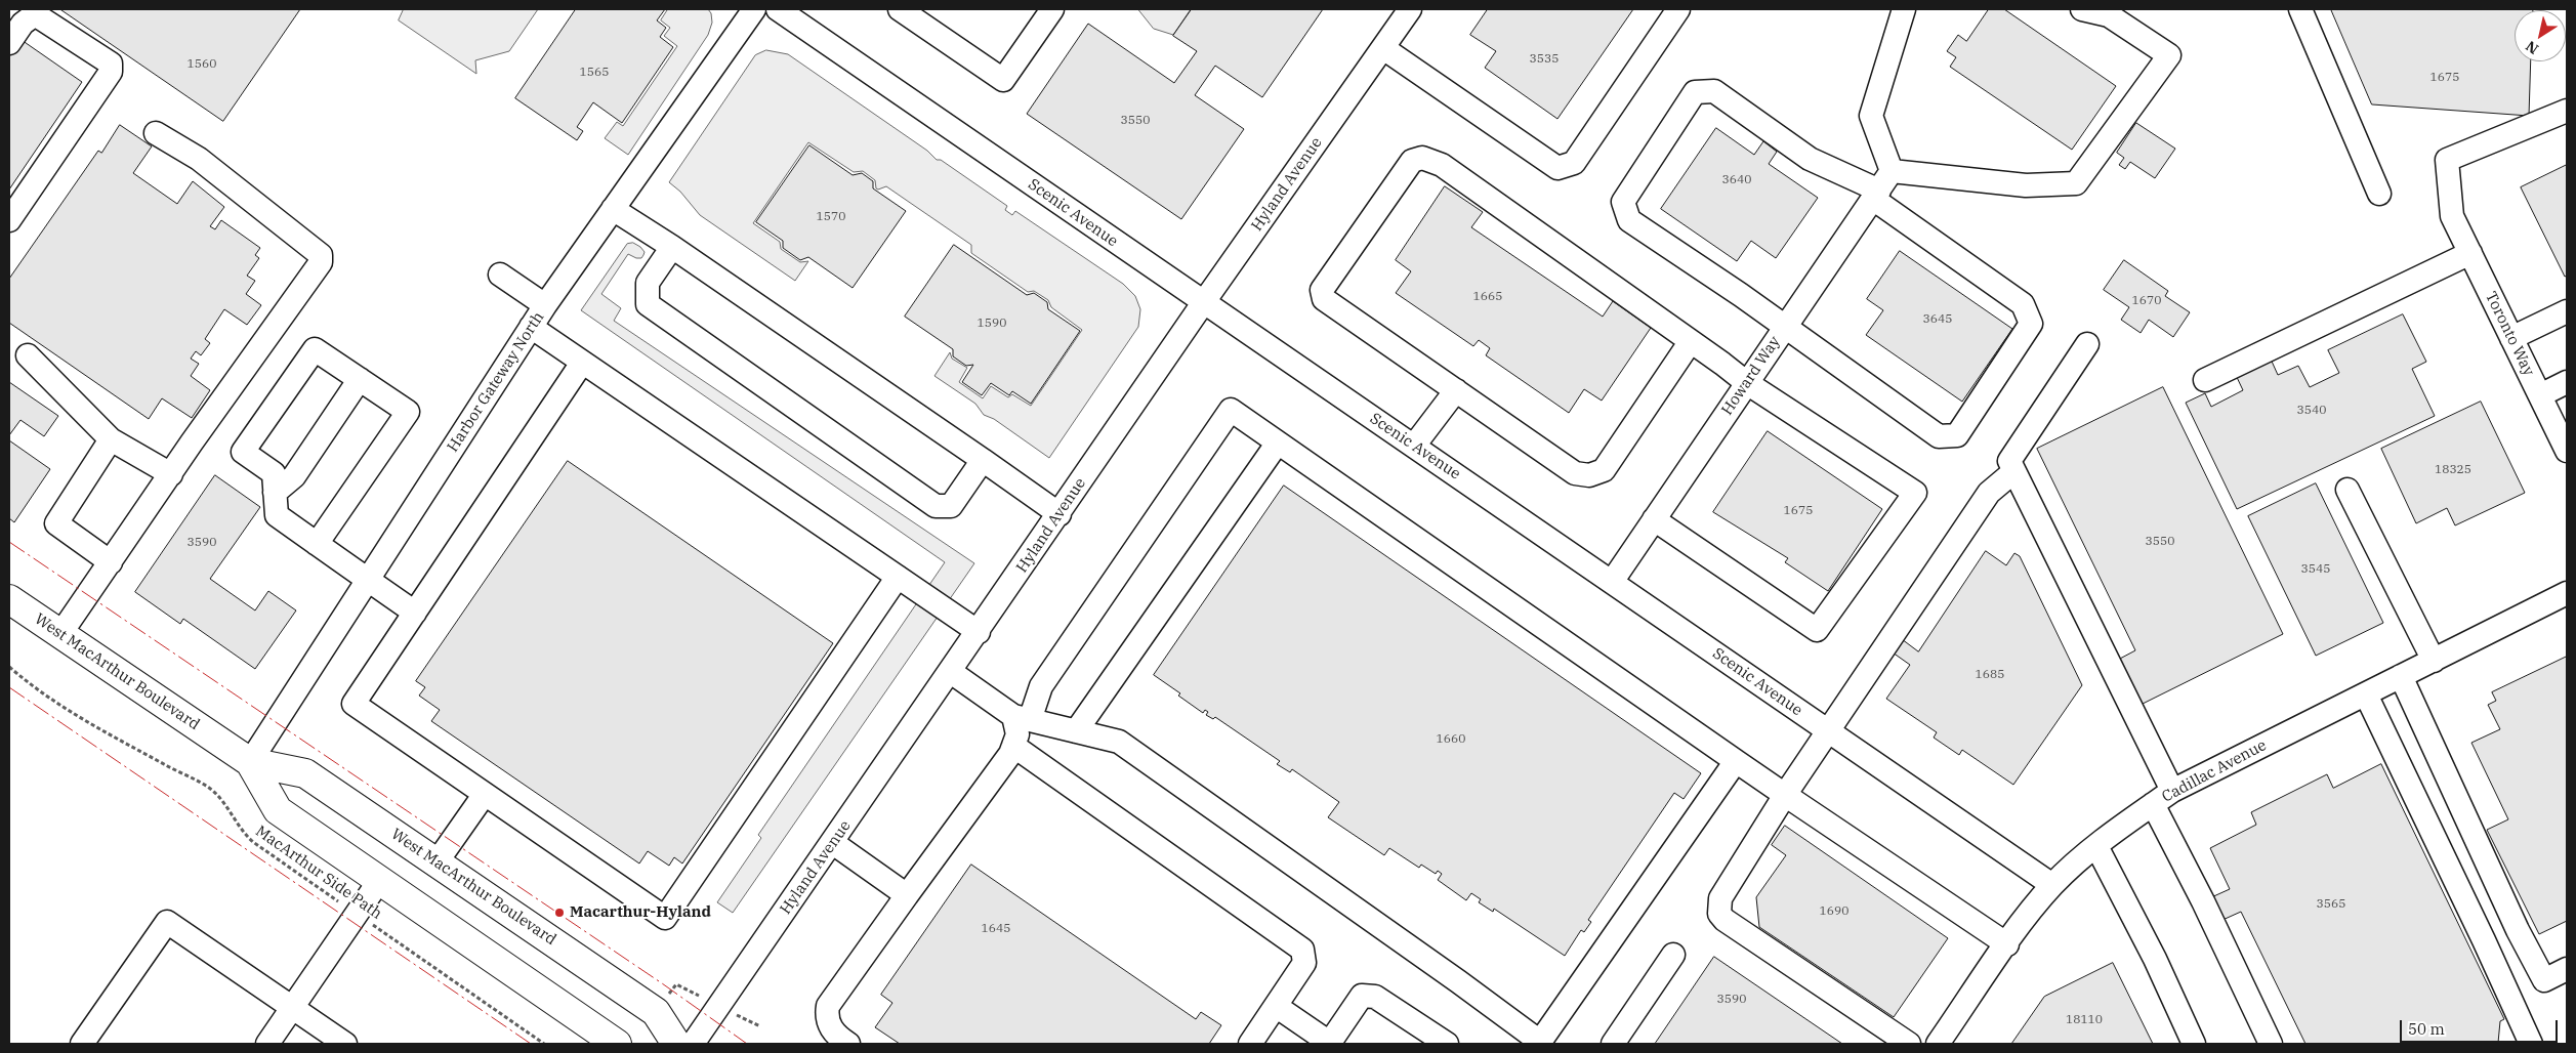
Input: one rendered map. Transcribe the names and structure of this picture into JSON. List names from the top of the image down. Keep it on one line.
{"streets":{"main road":["West MacArthur Boulevard"],"street":["Hyland Avenue","Scenic Avenue","Toronto Way","Howard Way","Harbor Gateway North","Cadillac Avenue"],"path":["MacArthur Side Path"]},"crossings":[["Hyland Avenue","Scenic Avenue"],["Scenic Avenue","Howard Way"],["Scenic Avenue","Cadillac Avenue"],["Harbor Gateway North","West MacArthur Boulevard"]],"places":["Macarthur-Hyland"],"house_numbers":["3535","1560","1565","1675","3550","3640","1570","1665","1670","3645","1590","3540","18325","1675","3550","3590","3545","1685","1660","3565","1690","1645","3590","18110"],"scale_bar":"50 m","north":"bottom left"}
